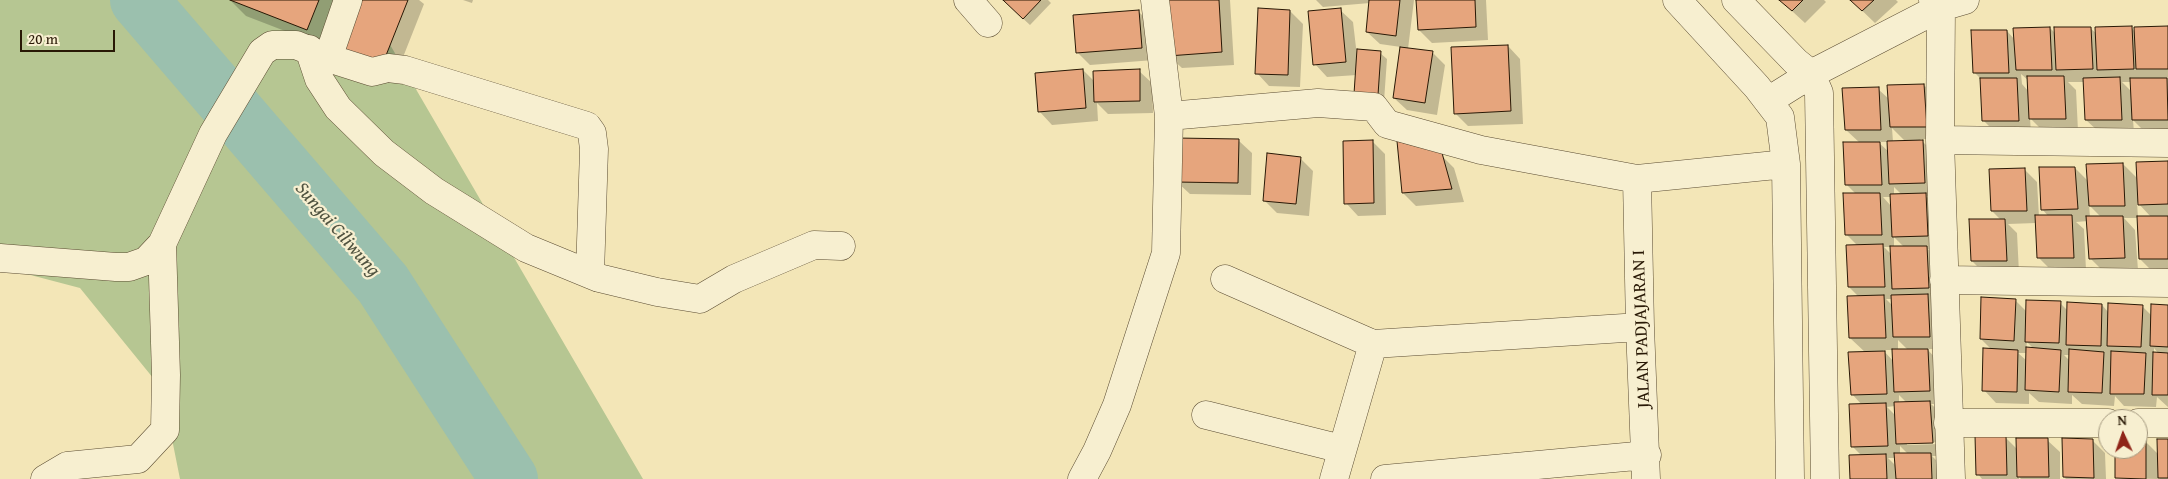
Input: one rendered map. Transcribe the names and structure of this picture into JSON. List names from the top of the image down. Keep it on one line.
{"streets":{"street":["JALAN PADJAJARAN I"]},"water":["Sungai Ciliwung"],"scale_bar":"20 m","north":"top"}
